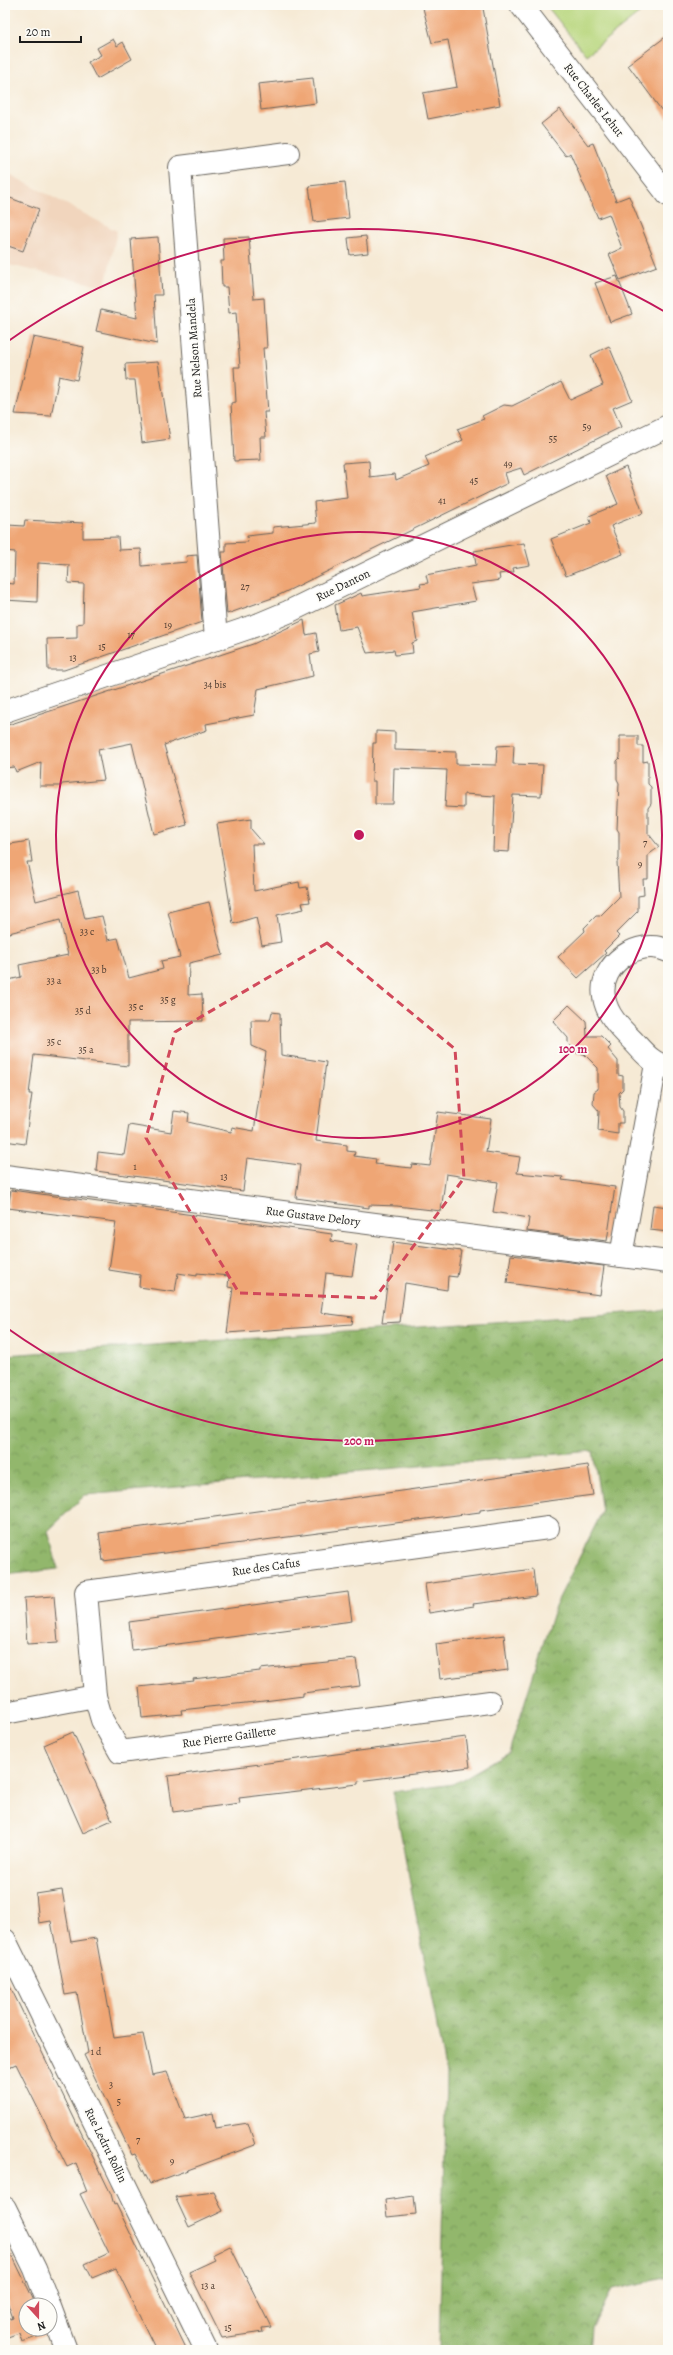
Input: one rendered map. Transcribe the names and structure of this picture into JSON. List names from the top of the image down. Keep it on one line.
{"streets":{"street":["Rue Charles Lehut","Rue Nelson Mandela","Rue Danton","Rue Gustave Delory","Rue des Cafus","Rue Pierre Gaillette","Rue Ledru Rollin"]},"crossings":[["Rue Nelson Mandela","Rue Danton"],["Rue des Cafus","Rue Pierre Gaillette"]],"house_numbers":["59","55","49","45","41","27","19","17","15","13","34 bis","7","9","33 c","33 b","33 a","35 g","35 e","35 d","35 c","35 a","1","13","1 d","3","5","7","9","13 a","15"],"scale_bar":"20 m","north":"bottom","rings":["100 m","200 m"]}
